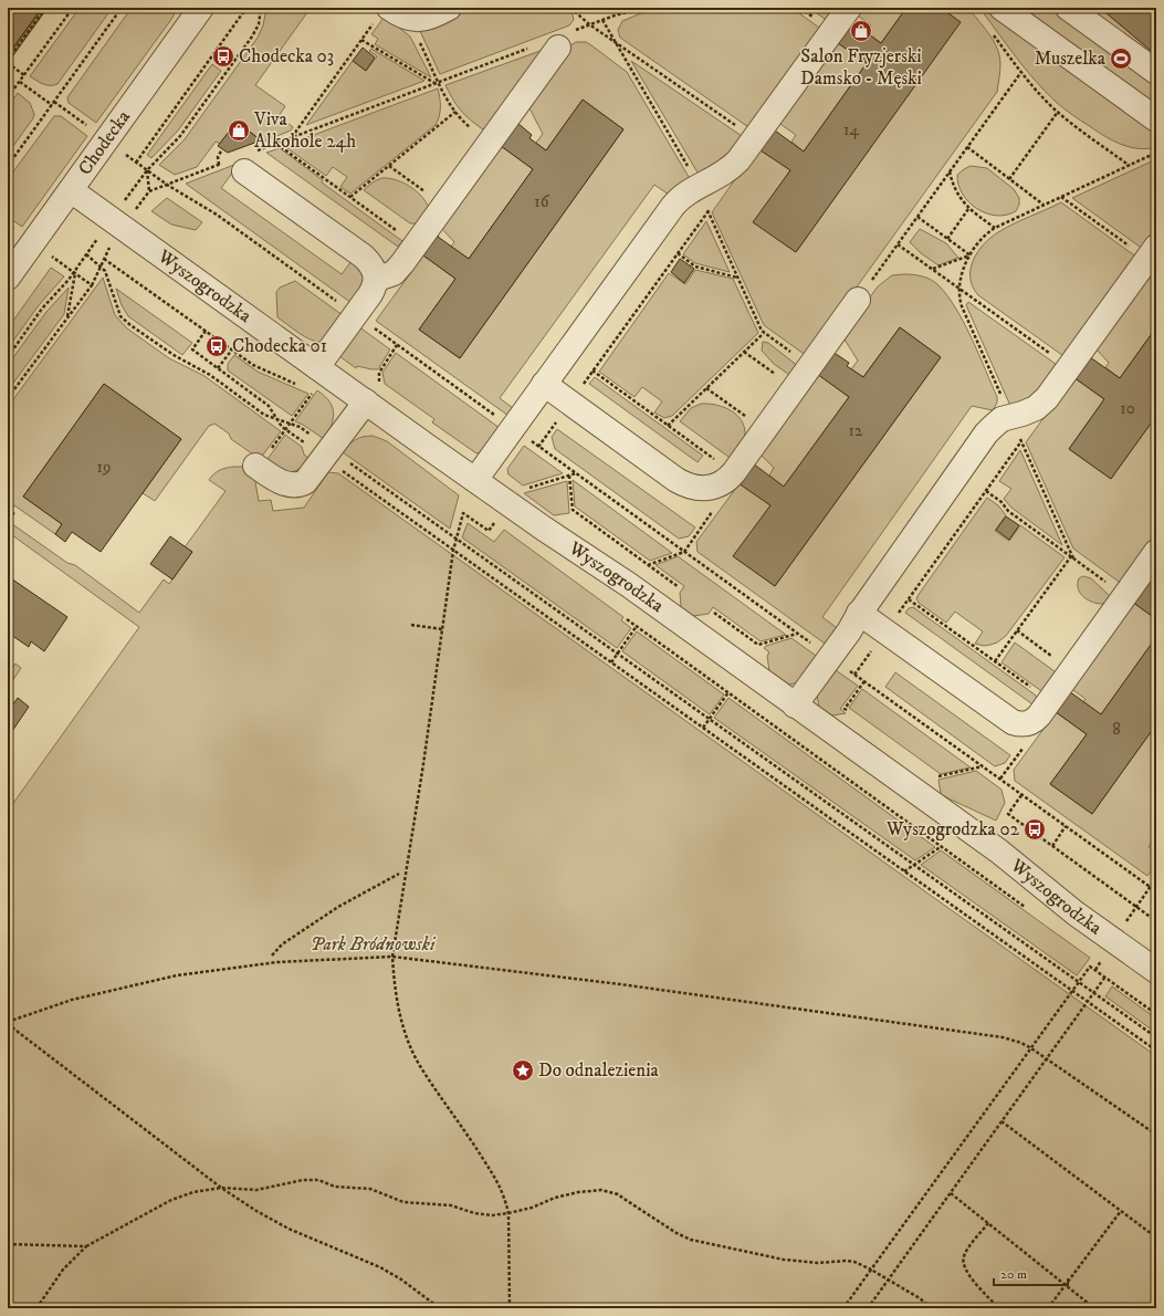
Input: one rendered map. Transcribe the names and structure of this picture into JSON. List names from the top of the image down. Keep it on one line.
{"streets":{"street":["Chodecka","Wyszogrodzka"]},"crossings":[["Chodecka","Wyszogrodzka"]],"parks":["Park Bródnowski"],"places":{"shop":["Salon Fryzjerski Damsko - Męski","Viva Alkohole 24h"],"bus stop":["Chodecka 03","Chodecka 01","Wyszogrodzka 02"],"sports":["Muszelka"],"place":["Do odnalezienia"]},"house_numbers":["14","16","10","12","19","8"],"scale_bar":"20 m"}
